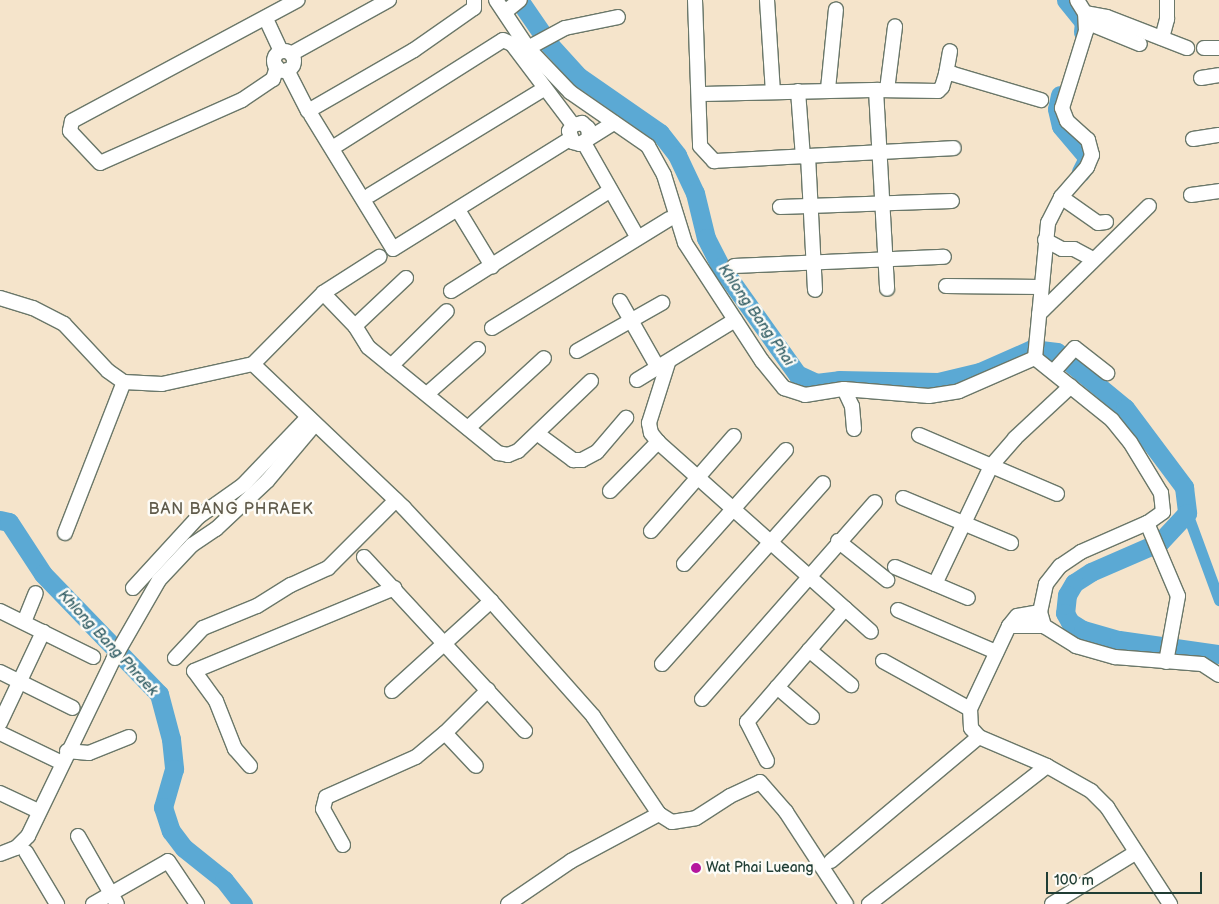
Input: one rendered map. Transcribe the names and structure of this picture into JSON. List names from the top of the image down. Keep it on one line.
{"districts":["BAN BANG PHRAEK"],"water":["Khlong Bang Phai","Khlong Bang Phraek"],"places":["Wat Phai Lueang"],"scale_bar":"100 m"}
